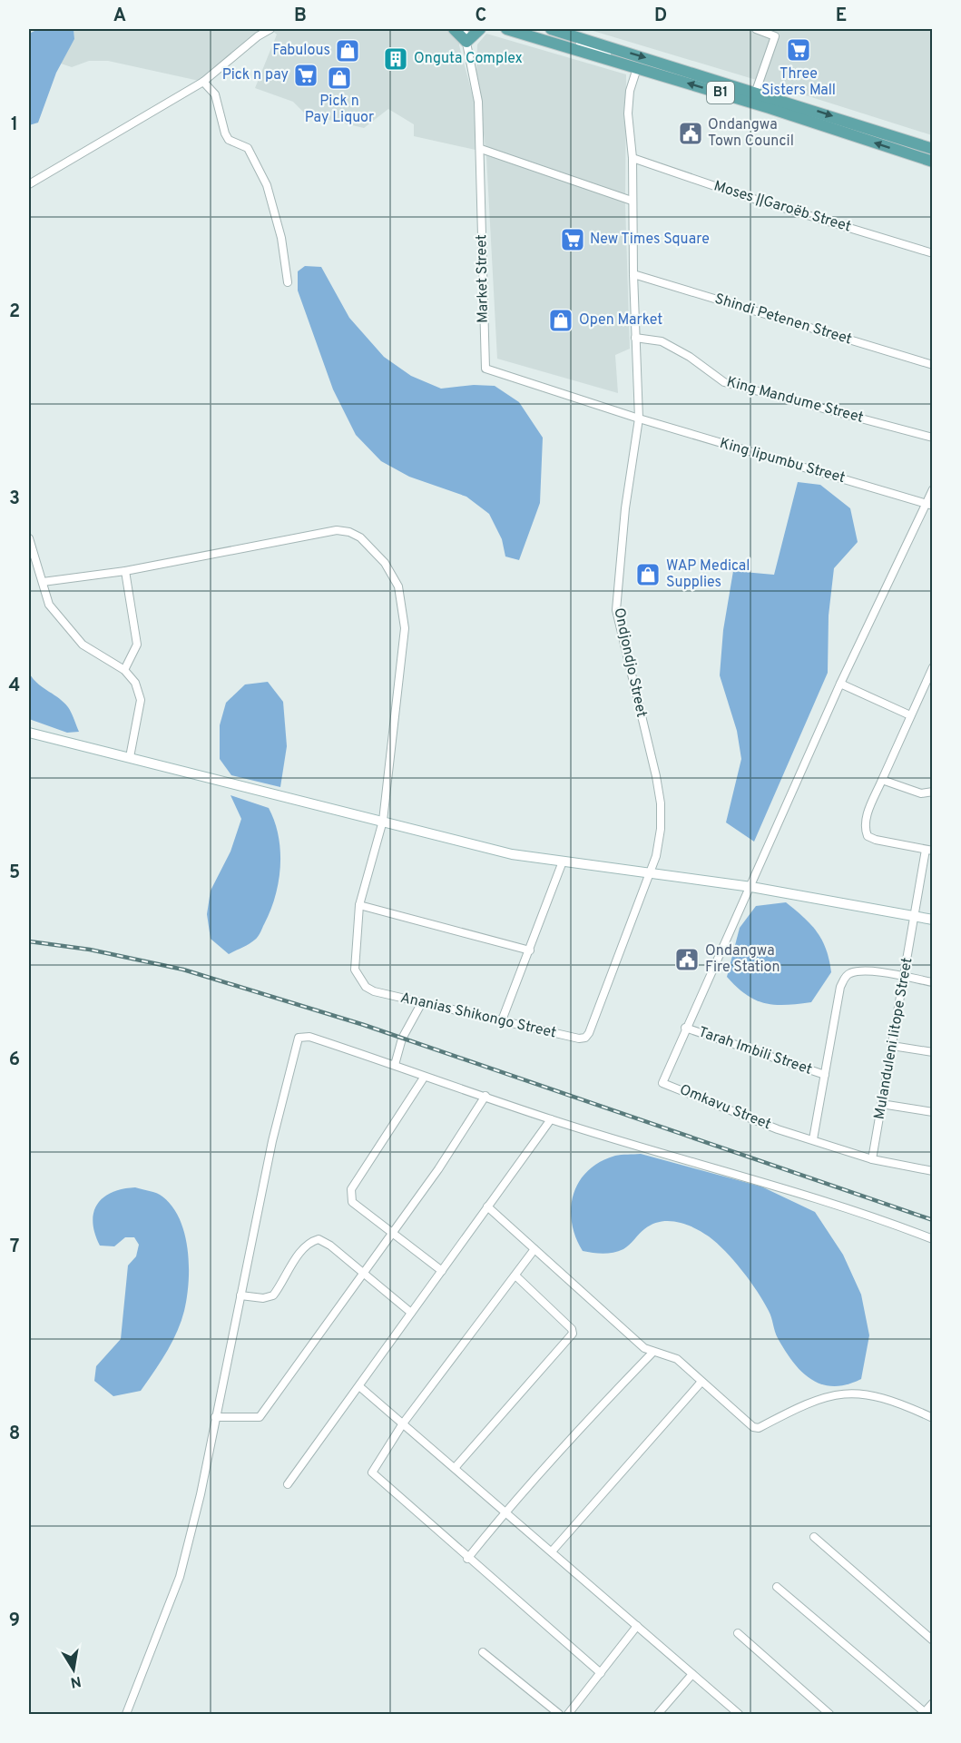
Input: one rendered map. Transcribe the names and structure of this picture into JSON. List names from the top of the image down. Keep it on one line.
{"streets":{"main road":["B1"],"street":["Moses ǁGaroëb Street","Market Street","Shindi Petenen Street","King Mandume Street","King Iipumbu Street","Ondjondjo Street","Ananias Shikongo Street","Mulanduleni Iitope Street","Tarah Imbili Street","Omkavu Street"]},"crossings":[["B1","Ondjondjo Street"],["Moses ǁGaroëb Street","Ondjondjo Street"],["Market Street","King Iipumbu Street"],["Market Street","Ondjondjo Street"],["Shindi Petenen Street","Ondjondjo Street"],["King Mandume Street","Ondjondjo Street"],["King Iipumbu Street","Ondjondjo Street"],["King Iipumbu Street","Omkavu Street"],["Ondjondjo Street","Ananias Shikongo Street"],["Mulanduleni Iitope Street","Omkavu Street"],["Tarah Imbili Street","Omkavu Street"]],"places":{"supermarket":["Three Sisters Mall","Pick n pay","New Times Square"],"shop":["Fabulous","Pick n Pay Liquor","Open Market","WAP Medical Supplies"],"building":["Onguta Complex"],"public building":["Ondangwa Town Council","Ondangwa Fire Station"]},"north":"bottom","grid":{"columns":["A","B","C","D","E"],"rows":["1","2","3","4","5","6","7","8","9"]}}
